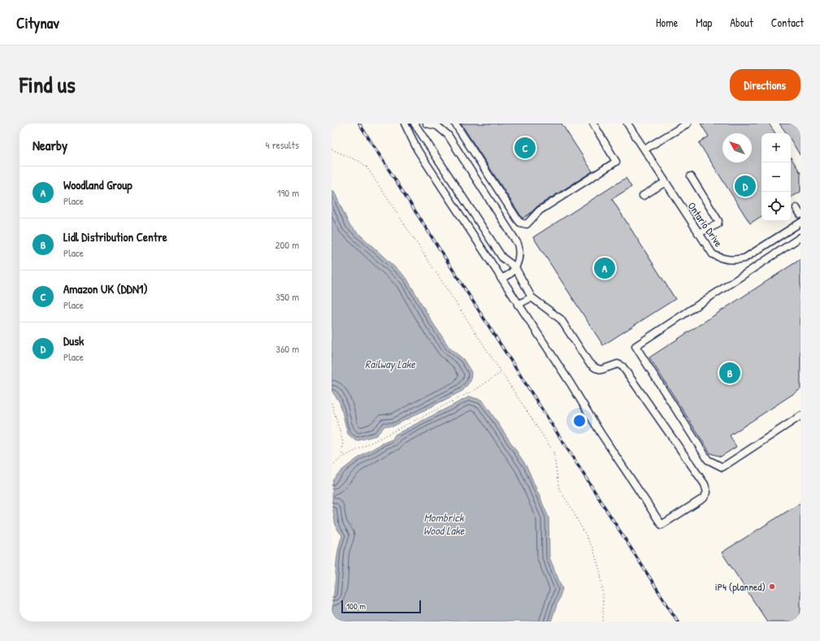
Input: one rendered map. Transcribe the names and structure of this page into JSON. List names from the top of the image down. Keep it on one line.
{"streets":{"street":["Ontario Drive"]},"water":["Railway Lake","Mombrick Wood Lake"],"places":["iP4 (planned)"],"scale_bar":"100 m","north":"top left","page":{"header":"Citynav","nav":["Home","Map","About","Contact"],"title":"Find us","buttons":"Directions","heading":["Nearby","4 results"],"map_buttons":["+","−"],"pins":["C","D","A","B"],"list":[{"mark":"A","name":"Woodland Group","note":"Place","value":"190 m"},{"mark":"B","name":"Lidl Distribution Centre","note":"Place","value":"200 m"},{"mark":"C","name":"Amazon UK (DDN1)","note":"Place","value":"350 m"},{"mark":"D","name":"Dusk","note":"Place","value":"360 m"}],"scale":"100 m"}}
